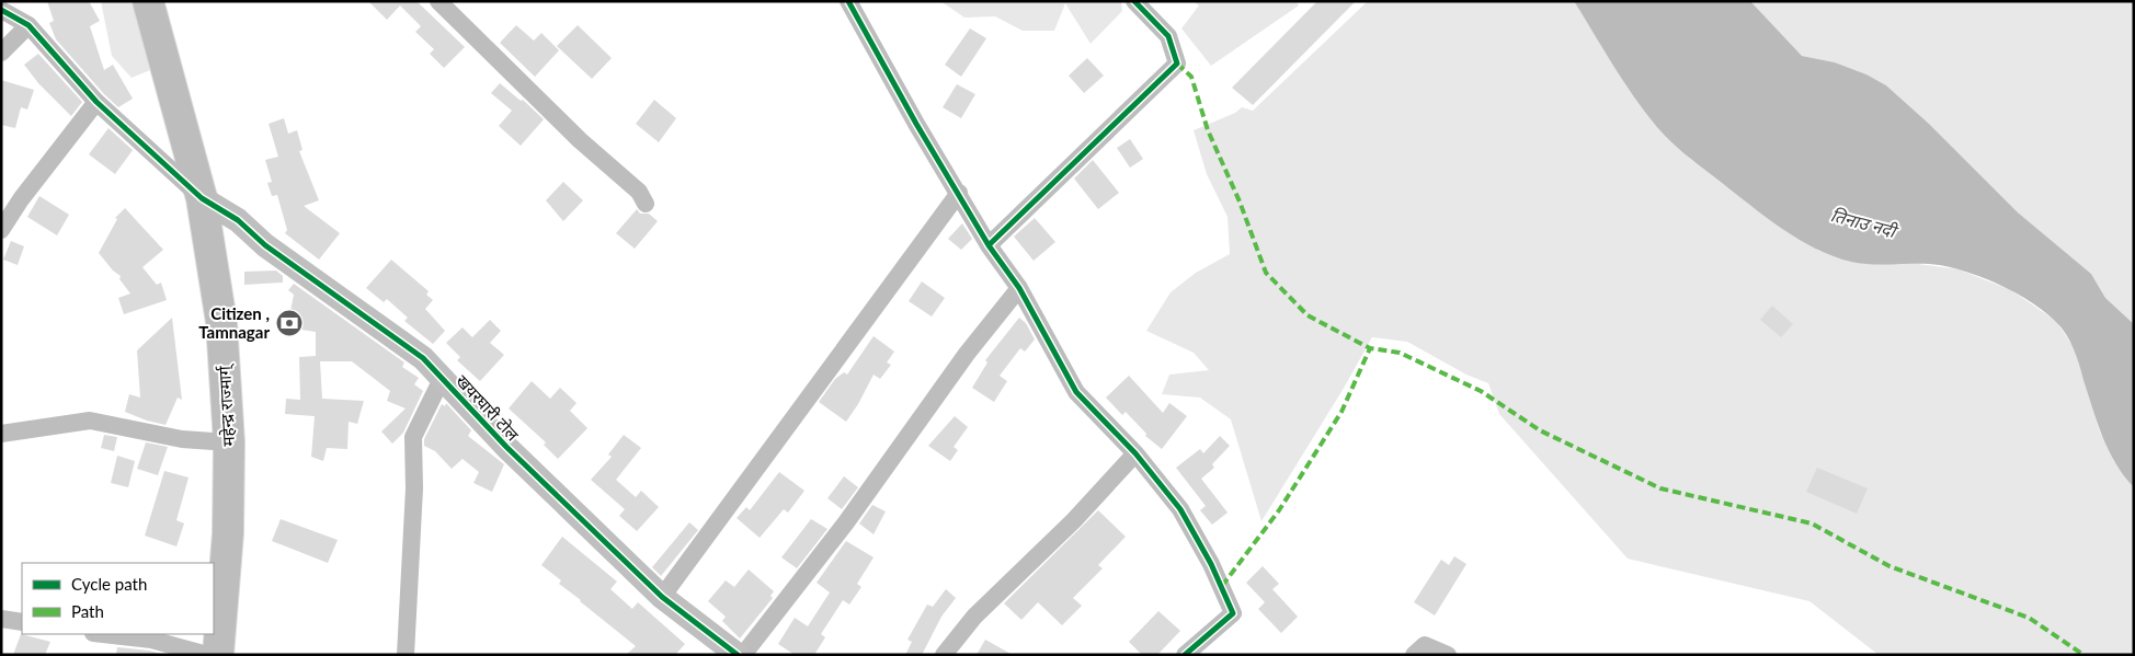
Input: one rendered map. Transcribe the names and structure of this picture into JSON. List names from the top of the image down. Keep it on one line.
{"streets":{"highway":["महेन्द्र राज्मार्ग्"],"street":["खयरघारी टोल"]},"crossings":[["महेन्द्र राज्मार्ग्","खयरघारी टोल"]],"water":["तिनाउ नदी"],"places":{"bank":["Citizen , Tamnagar"]},"legend":["Cycle path","Path"]}
